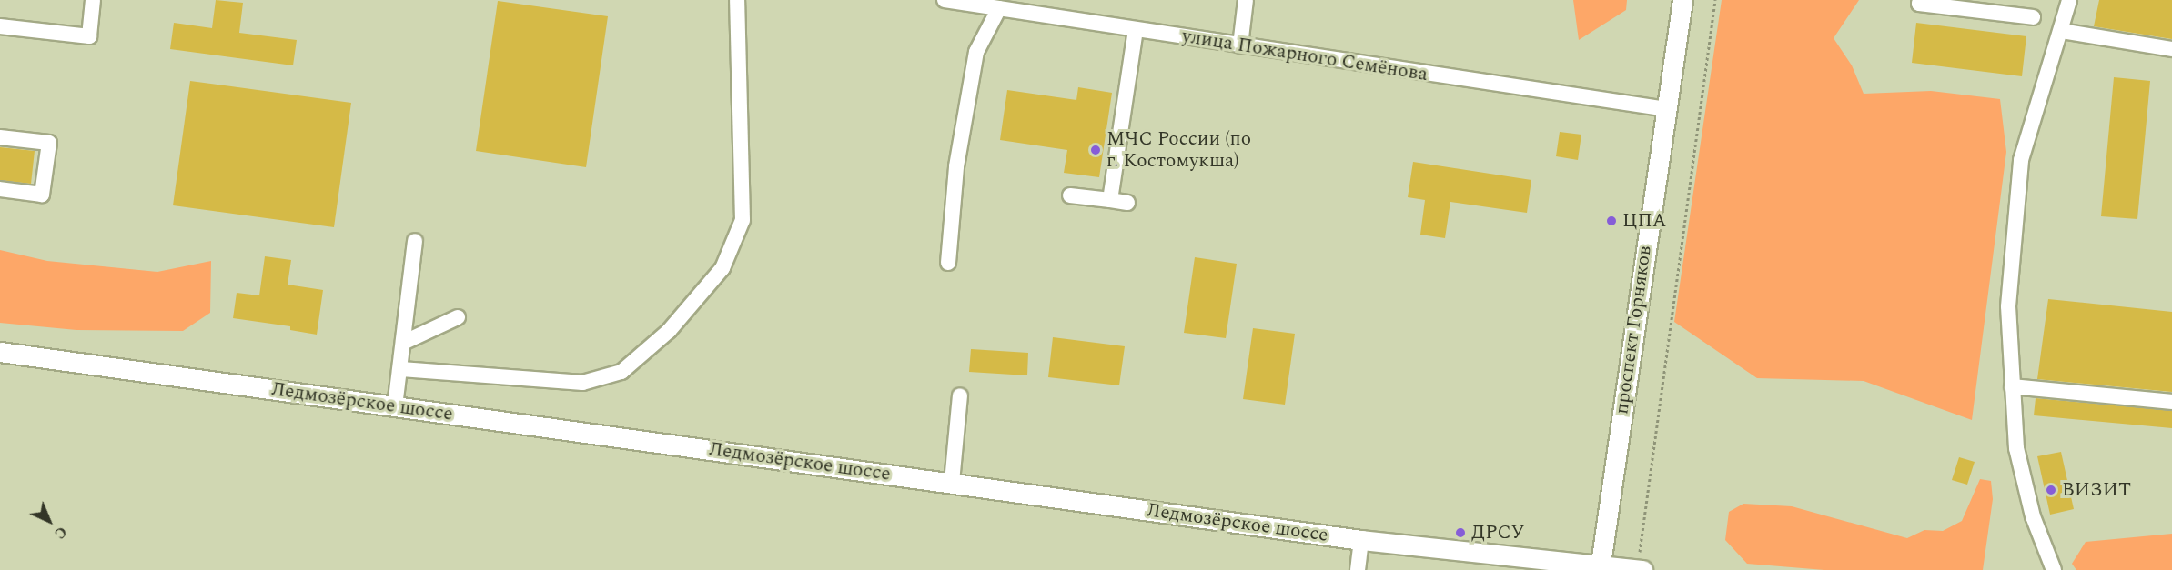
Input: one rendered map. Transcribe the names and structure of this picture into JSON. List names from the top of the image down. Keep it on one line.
{"streets":{"main road":["проспект Горняков","Ледмозёрское шоссе"],"street":["улица Пожарного Семёнова"]},"crossings":[["улица Пожарного Семёнова","проспект Горняков"],["проспект Горняков","Ледмозёрское шоссе"]],"places":["МЧС России (по г. Костомукша)","ЦПА","ВИЗИТ","ДРСУ"],"north":"bottom right"}
